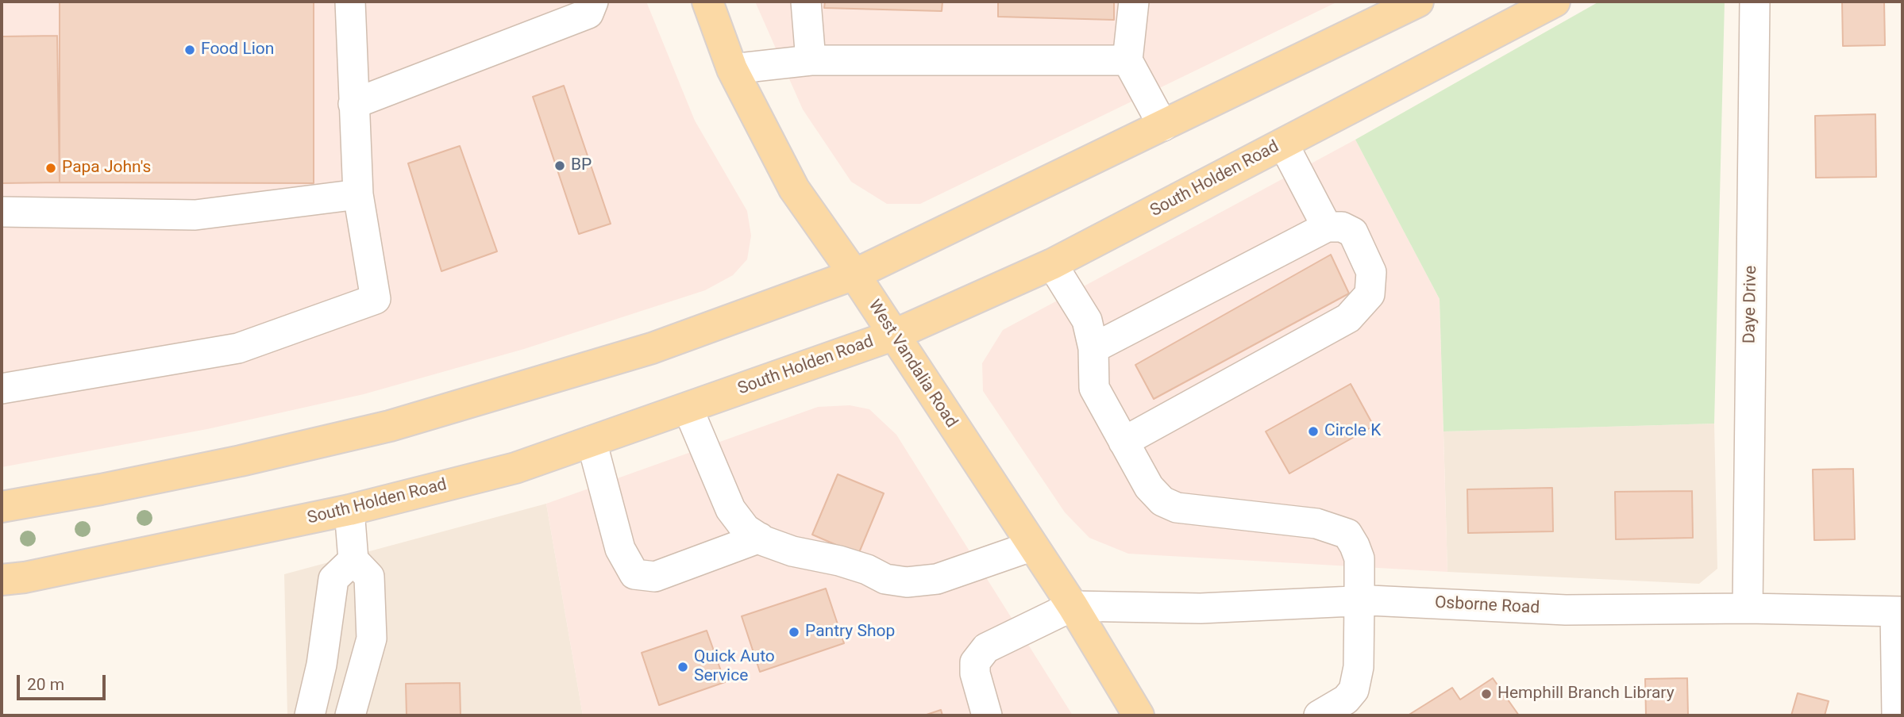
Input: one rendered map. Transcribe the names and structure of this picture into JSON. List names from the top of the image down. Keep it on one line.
{"streets":{"main road":["South Holden Road","West Vandalia Road"],"street":["Daye Drive","Osborne Road"]},"crossings":[["South Holden Road","West Vandalia Road"],["Daye Drive","Osborne Road"],["West Vandalia Road","Osborne Road"]],"places":["Food Lion","BP","Papa John's","Circle K","Pantry Shop","Quick Auto Service","Hemphill Branch Library"],"scale_bar":"20 m"}
